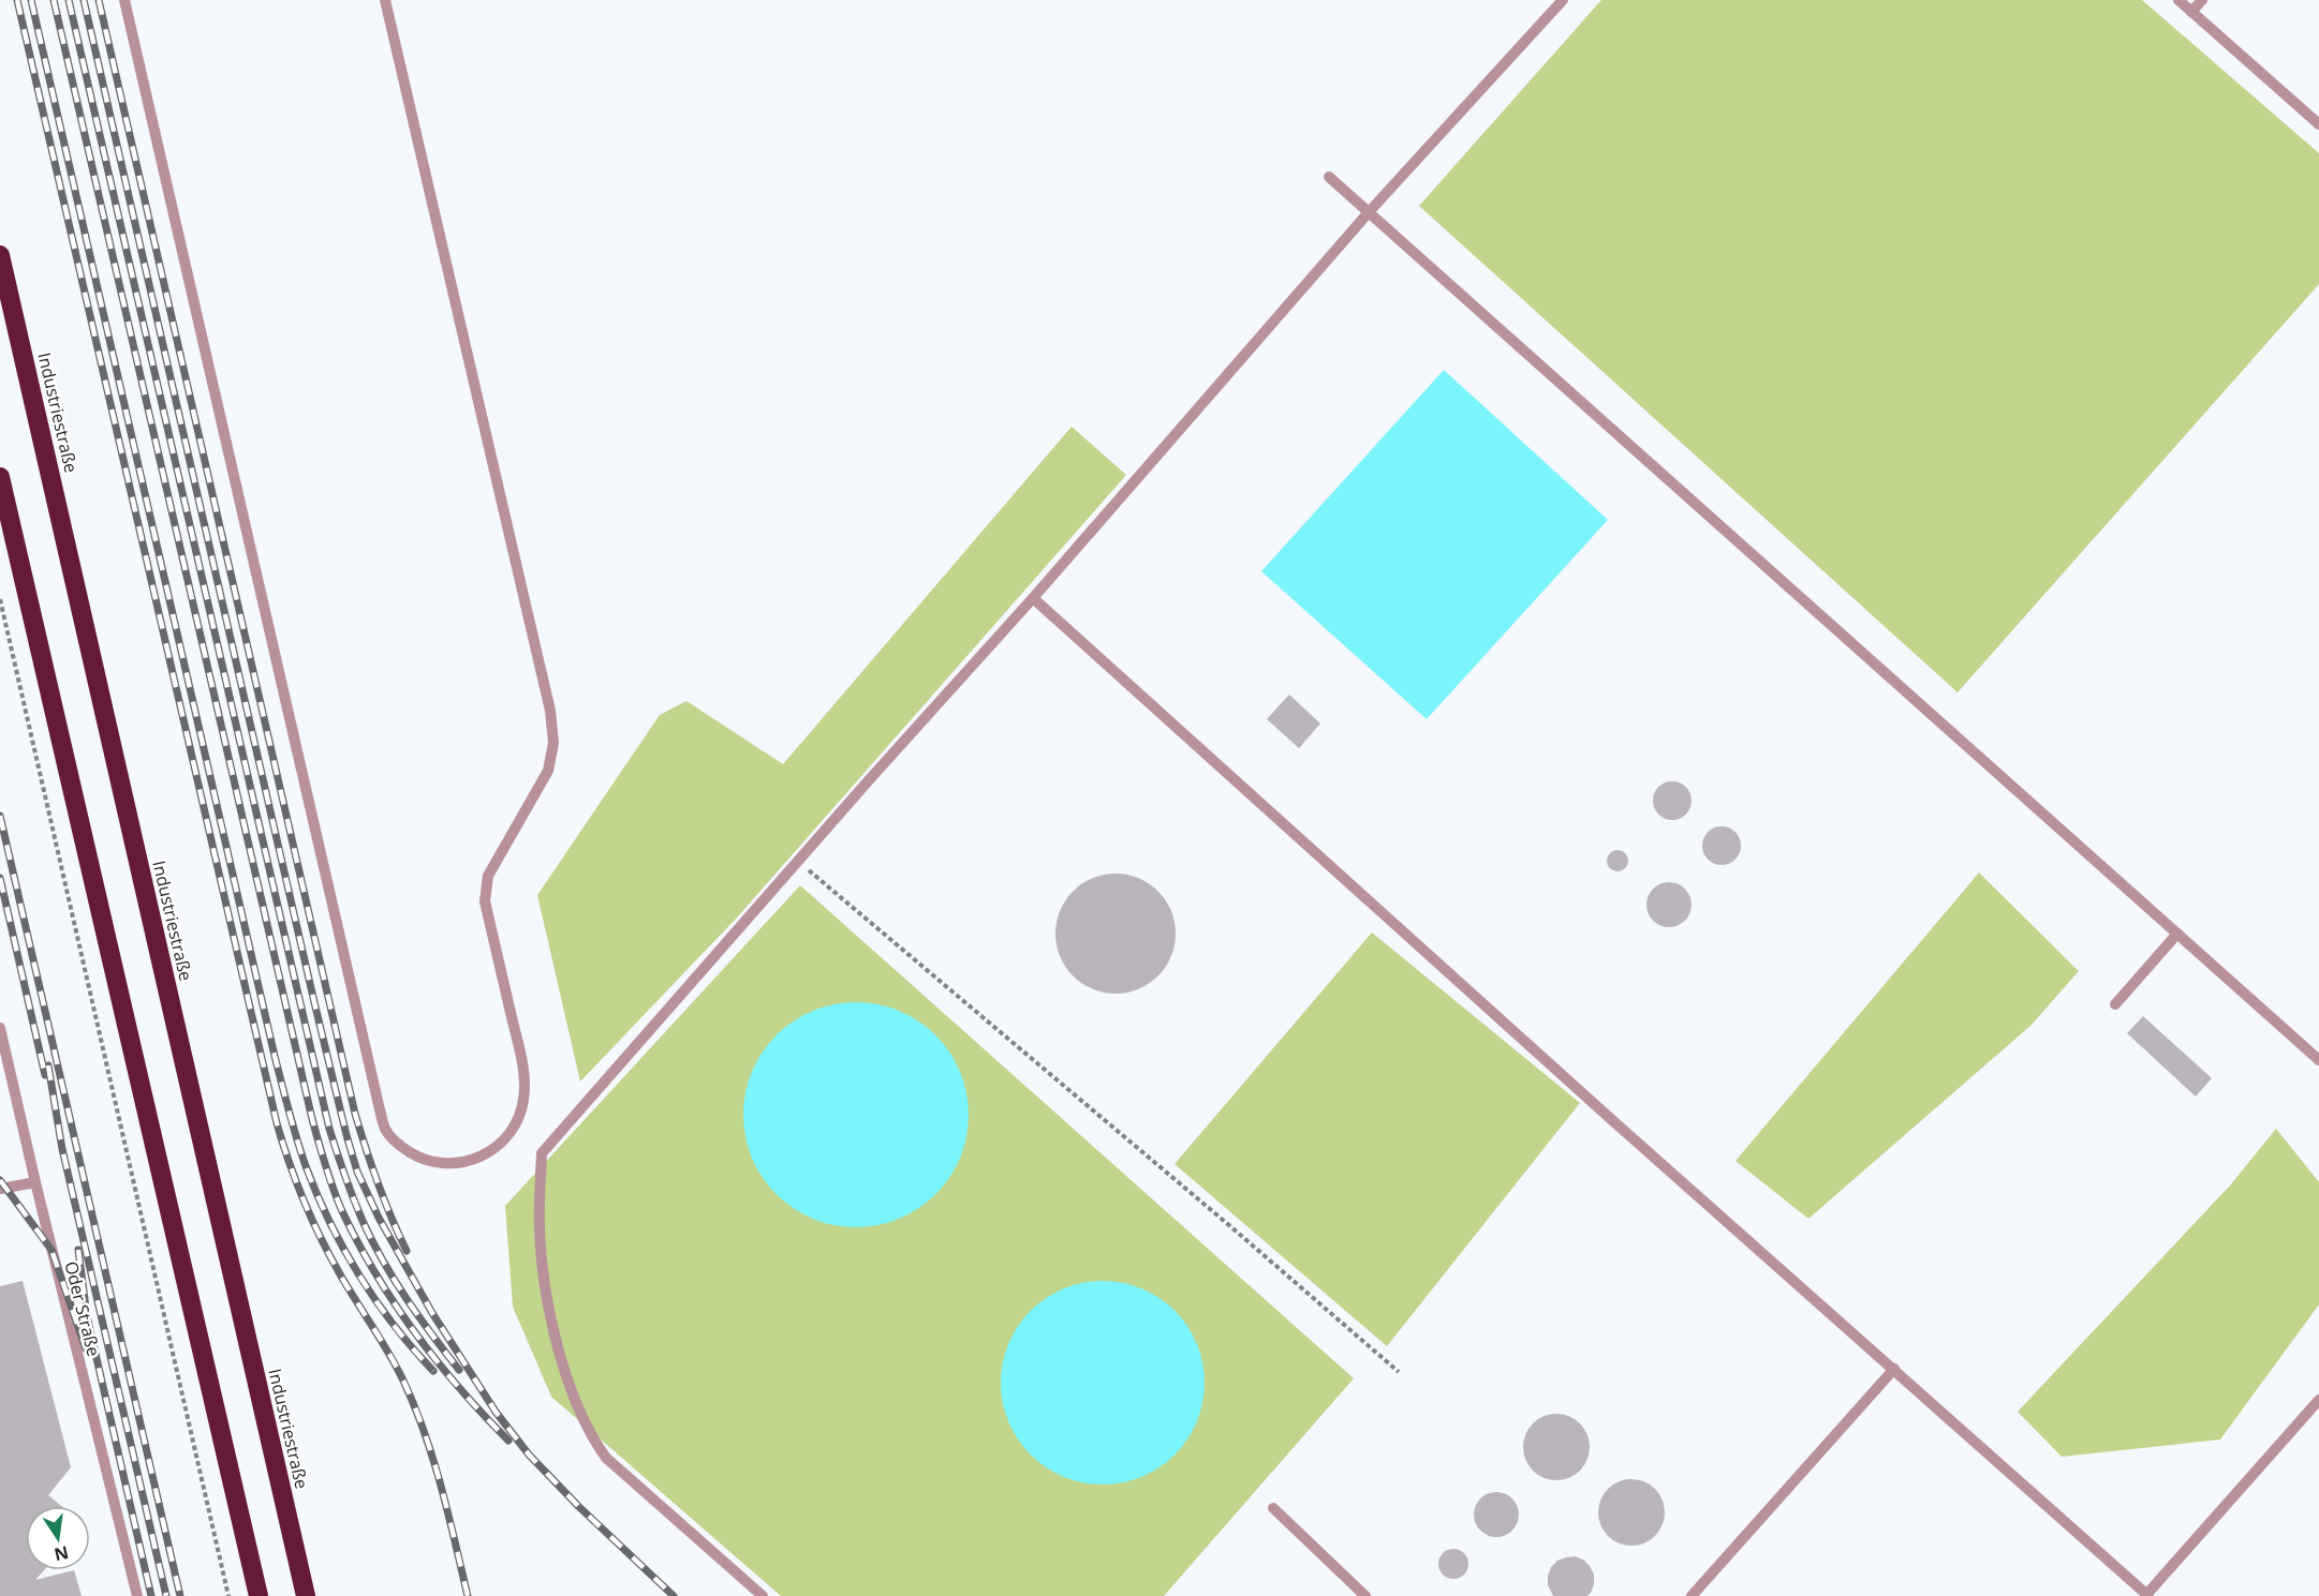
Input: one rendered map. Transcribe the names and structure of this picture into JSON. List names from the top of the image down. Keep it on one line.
{"streets":{"highway":["Industriestraße"],"lane":["Oder Straße"]},"north":"bottom"}
